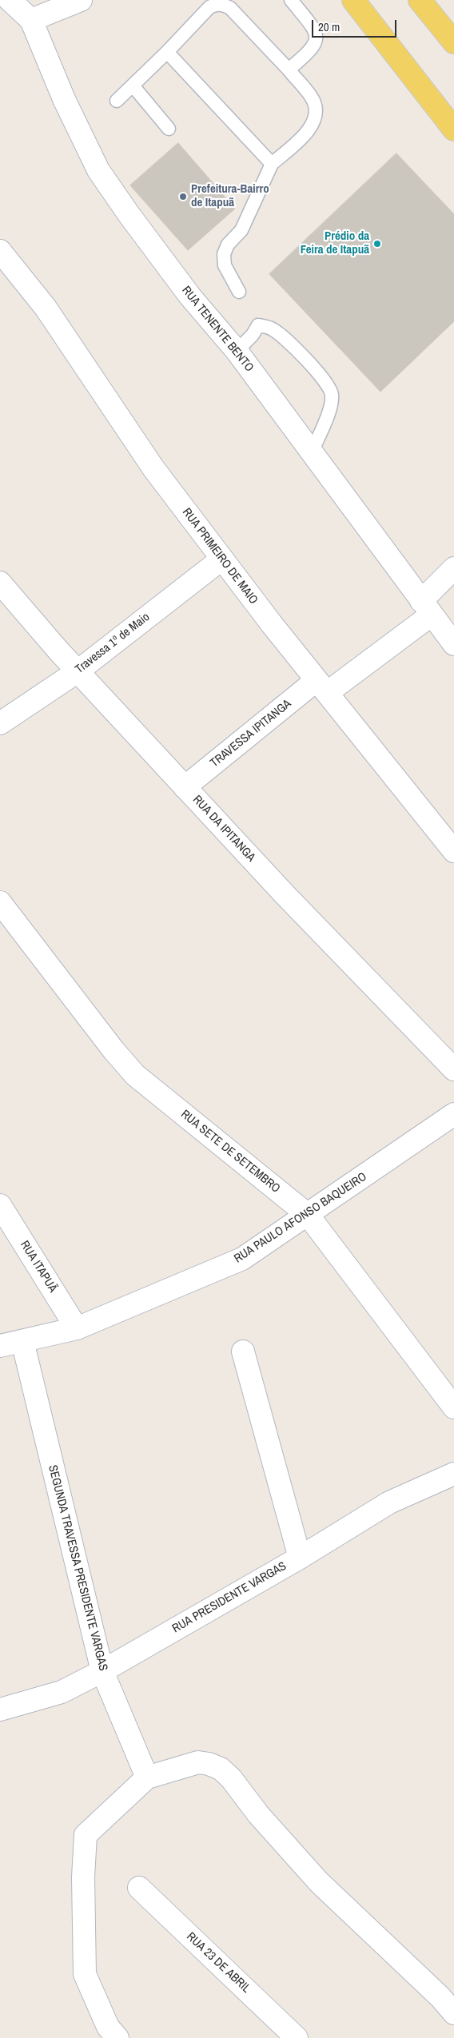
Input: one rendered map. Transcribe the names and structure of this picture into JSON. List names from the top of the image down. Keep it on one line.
{"streets":{"street":["RUA TENENTE BENTO","RUA PRIMEIRO DE MAIO","Travessa 1º de Maio","TRAVESSA IPITANGA","RUA DA IPITANGA","RUA SETE DE SETEMBRO","RUA PAULO AFONSO BAQUEIRO","RUA ITAPUÃ","SEGUNDA TRAVESSA PRESIDENTE VARGAS","RUA PRESIDENTE VARGAS","RUA 23 DE ABRIL"]},"crossings":[["RUA TENENTE BENTO","TRAVESSA IPITANGA"],["RUA PRIMEIRO DE MAIO","Travessa 1º de Maio"],["RUA PRIMEIRO DE MAIO","TRAVESSA IPITANGA"],["Travessa 1º de Maio","RUA DA IPITANGA"],["TRAVESSA IPITANGA","RUA DA IPITANGA"],["RUA SETE DE SETEMBRO","RUA PAULO AFONSO BAQUEIRO"],["RUA PAULO AFONSO BAQUEIRO","RUA ITAPUÃ"],["RUA PAULO AFONSO BAQUEIRO","SEGUNDA TRAVESSA PRESIDENTE VARGAS"],["SEGUNDA TRAVESSA PRESIDENTE VARGAS","RUA PRESIDENTE VARGAS"]],"places":["Prefeitura-Bairro de Itapuã","Prédio da Feira de Itapuã"],"scale_bar":"20 m"}
